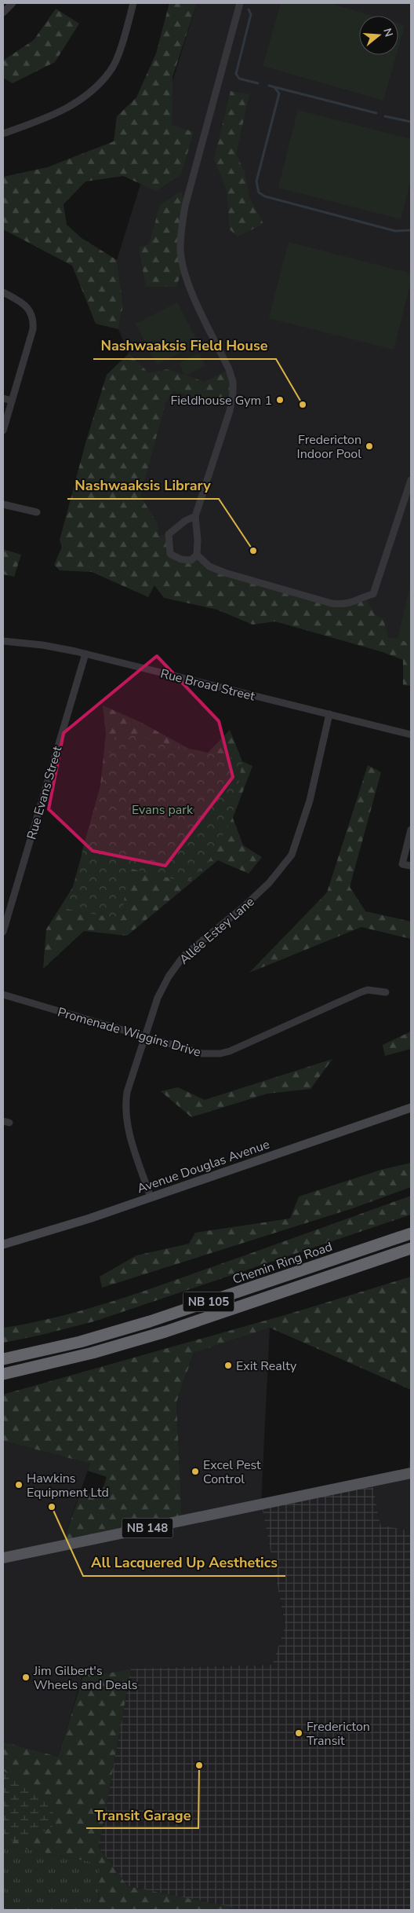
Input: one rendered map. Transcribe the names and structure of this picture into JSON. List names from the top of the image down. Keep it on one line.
{"streets":{"highway":["Chemin Ring Road","NB 105"],"main road":["NB 148"],"street":["Rue Broad Street","Rue Evans Street","Allée Estey Lane","Promenade Wiggins Drive","Avenue Douglas Avenue"]},"crossings":[["Rue Broad Street","Rue Evans Street"],["Rue Broad Street","Allée Estey Lane"],["Allée Estey Lane","Promenade Wiggins Drive"],["Allée Estey Lane","Avenue Douglas Avenue"]],"parks":["Evans park"],"places":["Fieldhouse Gym 1","Nashwaaksis Field House","Fredericton Indoor Pool","Nashwaaksis Library","Exit Realty","Excel Pest Control","Hawkins Equipment Ltd","All Lacquered Up Aesthetics","Jim Gilbert's Wheels and Deals","Fredericton Transit","Transit Garage"],"north":"right"}
